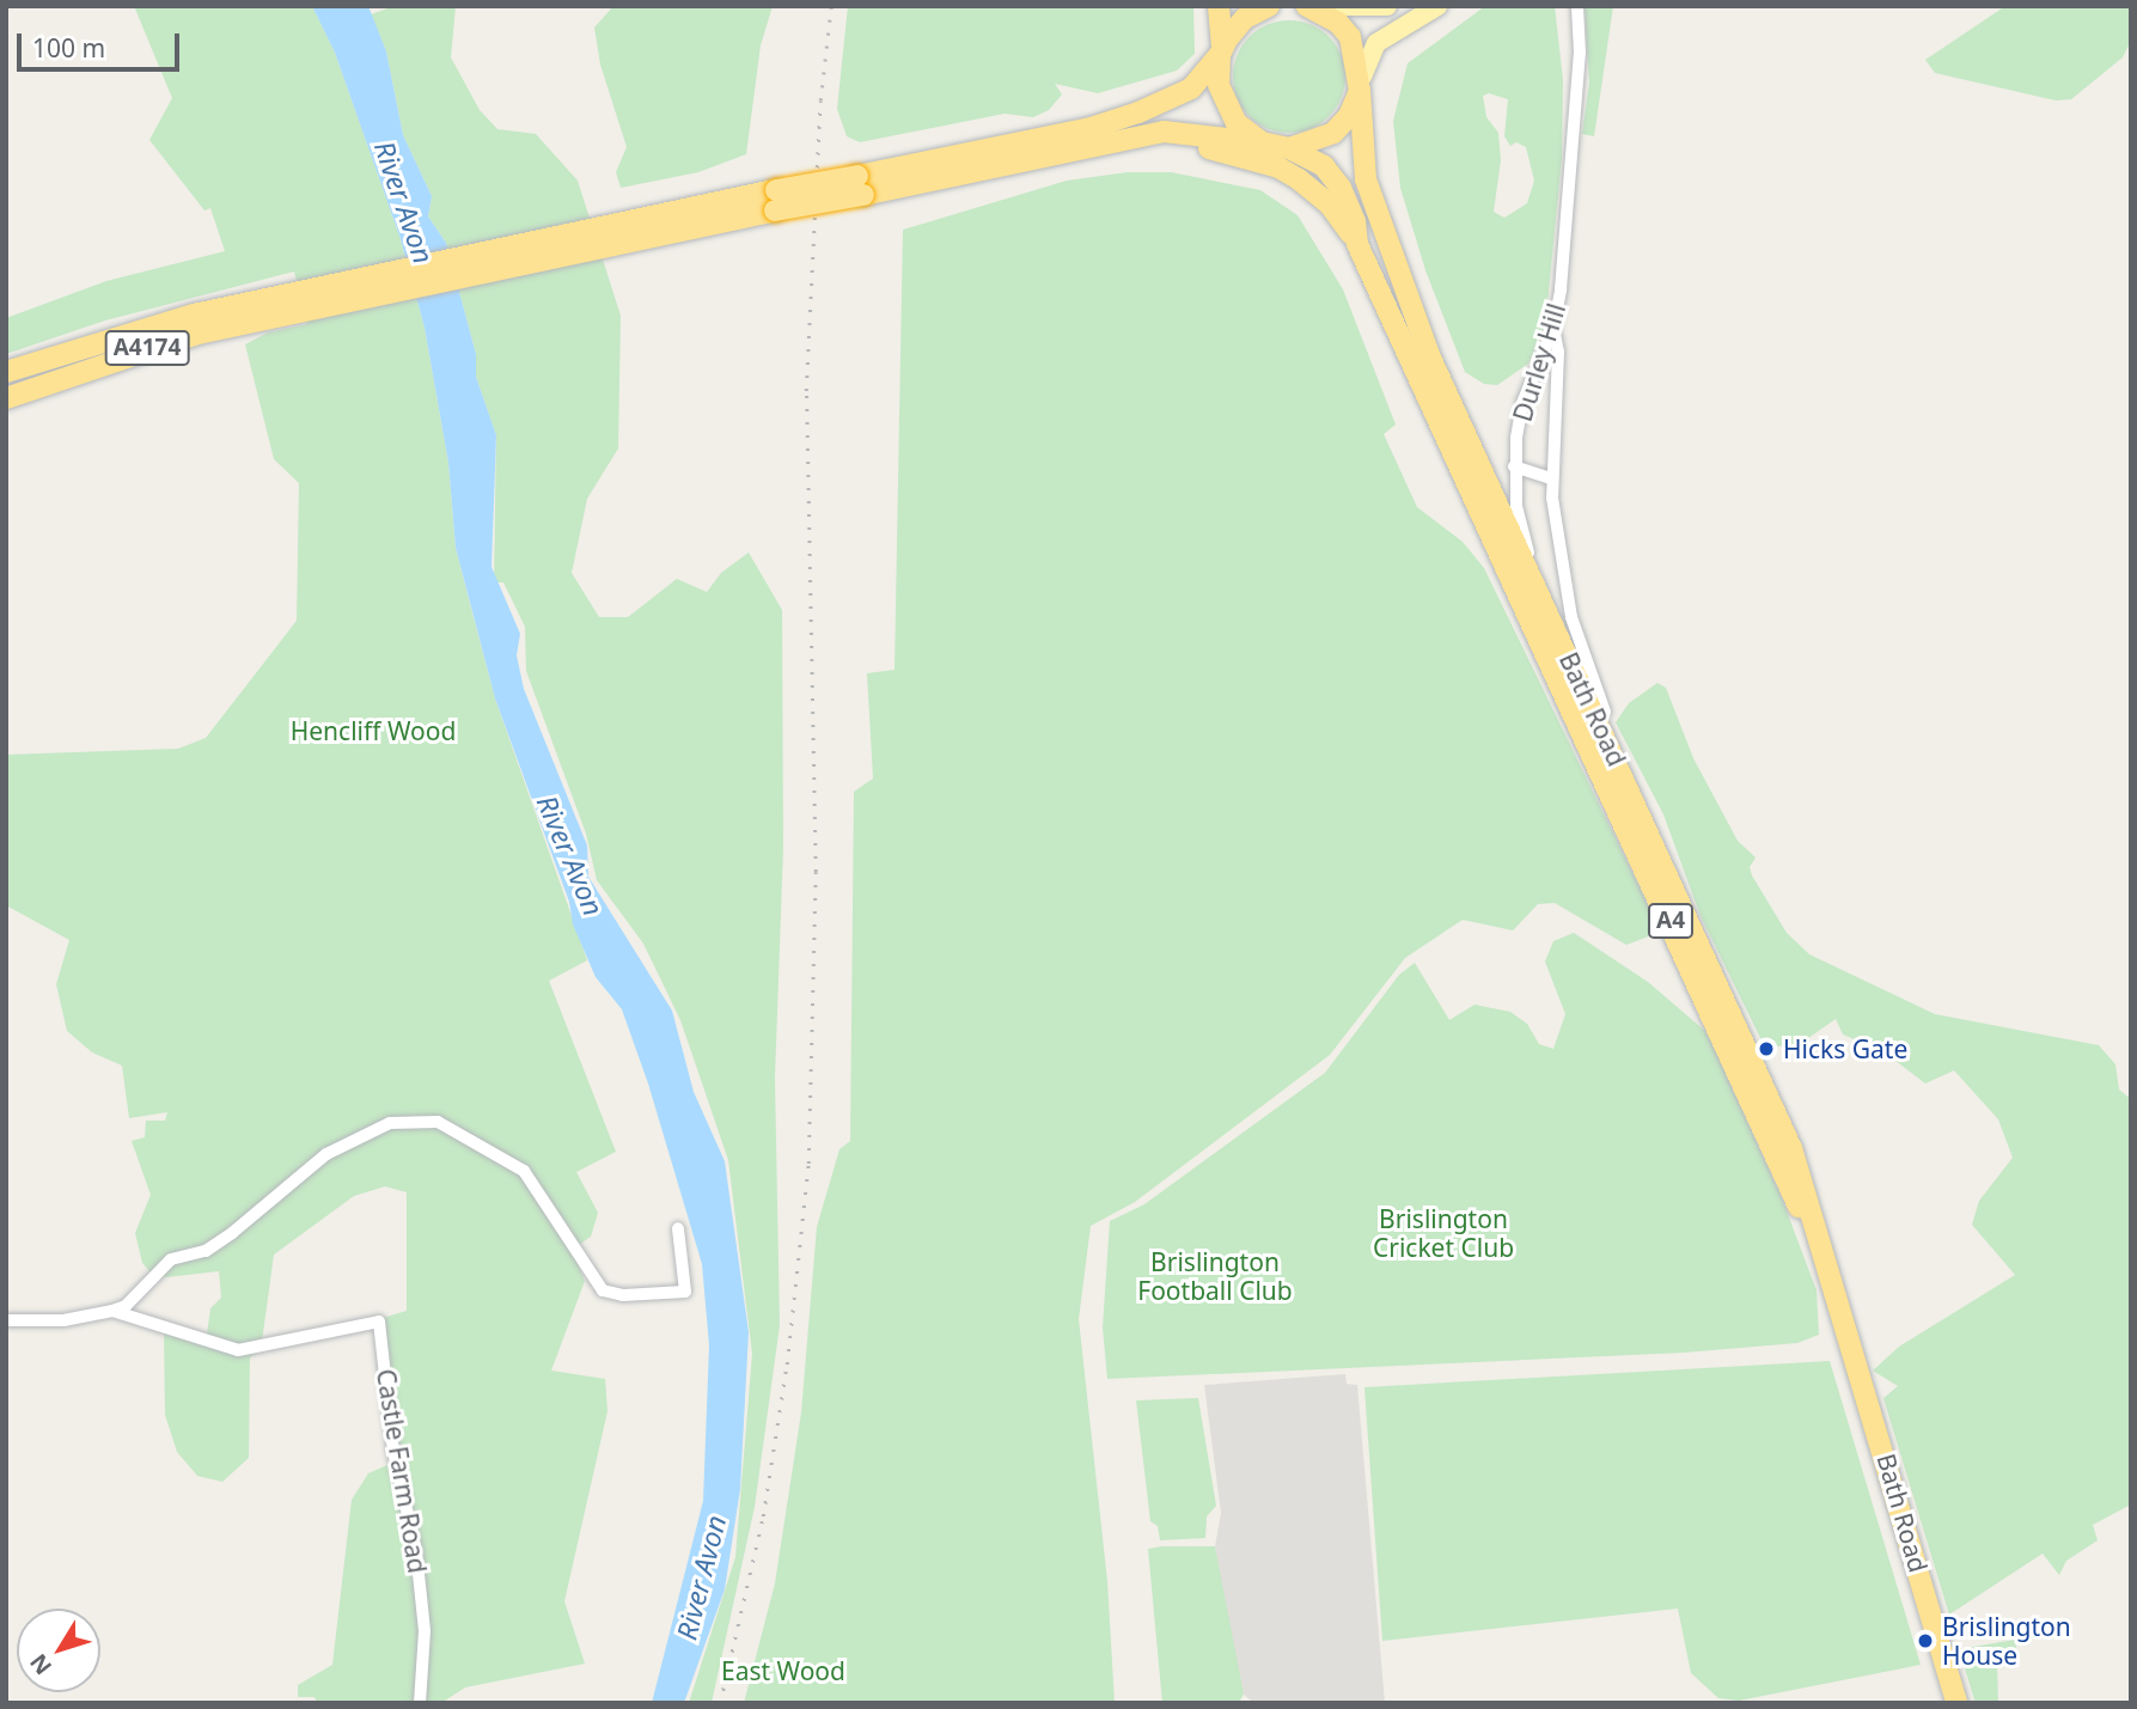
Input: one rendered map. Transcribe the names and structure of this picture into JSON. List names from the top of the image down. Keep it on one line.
{"streets":{"highway":["A4174","Bath Road","A4"],"street":["Durley Hill","Castle Farm Road"]},"crossings":[["Durley Hill","Bath Road"]],"water":["River Avon"],"parks":["Hencliff Wood","Brislington Cricket Club","Brislington Football Club","East Wood"],"places":["Hicks Gate","Brislington House"],"scale_bar":"100 m","north":"bottom left"}
